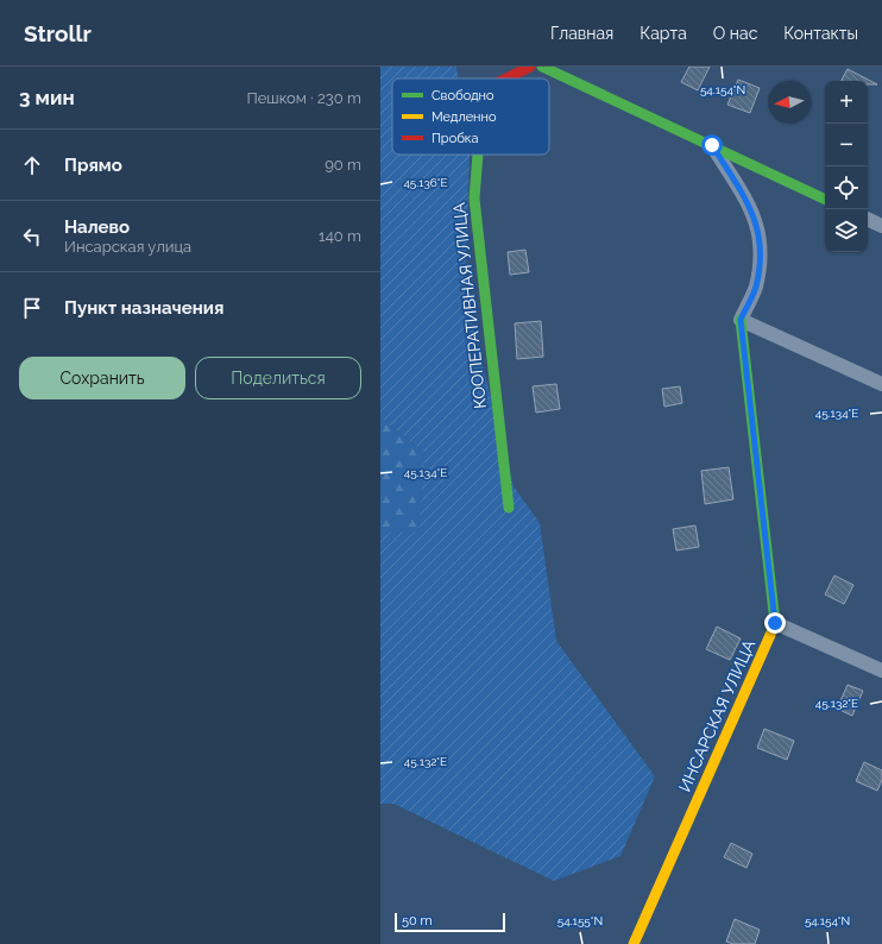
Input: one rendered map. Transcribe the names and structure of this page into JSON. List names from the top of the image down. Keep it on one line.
{"streets":{"street":["КООПЕРАТИВНАЯ УЛИЦА","ИНСАРСКАЯ УЛИЦА"]},"legend":["Свободно","Медленно","Пробка"],"scale_bar":"50 m","north":"left","page":{"header":"Strollr","nav":["Главная","Карта","О нас","Контакты"],"heading":["3 мин","Пешком · 230 m"],"map_buttons":["+","−"],"list":[["Прямо","90 m"],["Налево","Инсарская улица","140 m"],"Пункт назначения"],"buttons":["Сохранить","Поделиться"],"scale":"50 m"},"coordinates":["54.154°N","45.136°E","45.134°E","45.132°E","54.155°N"]}
